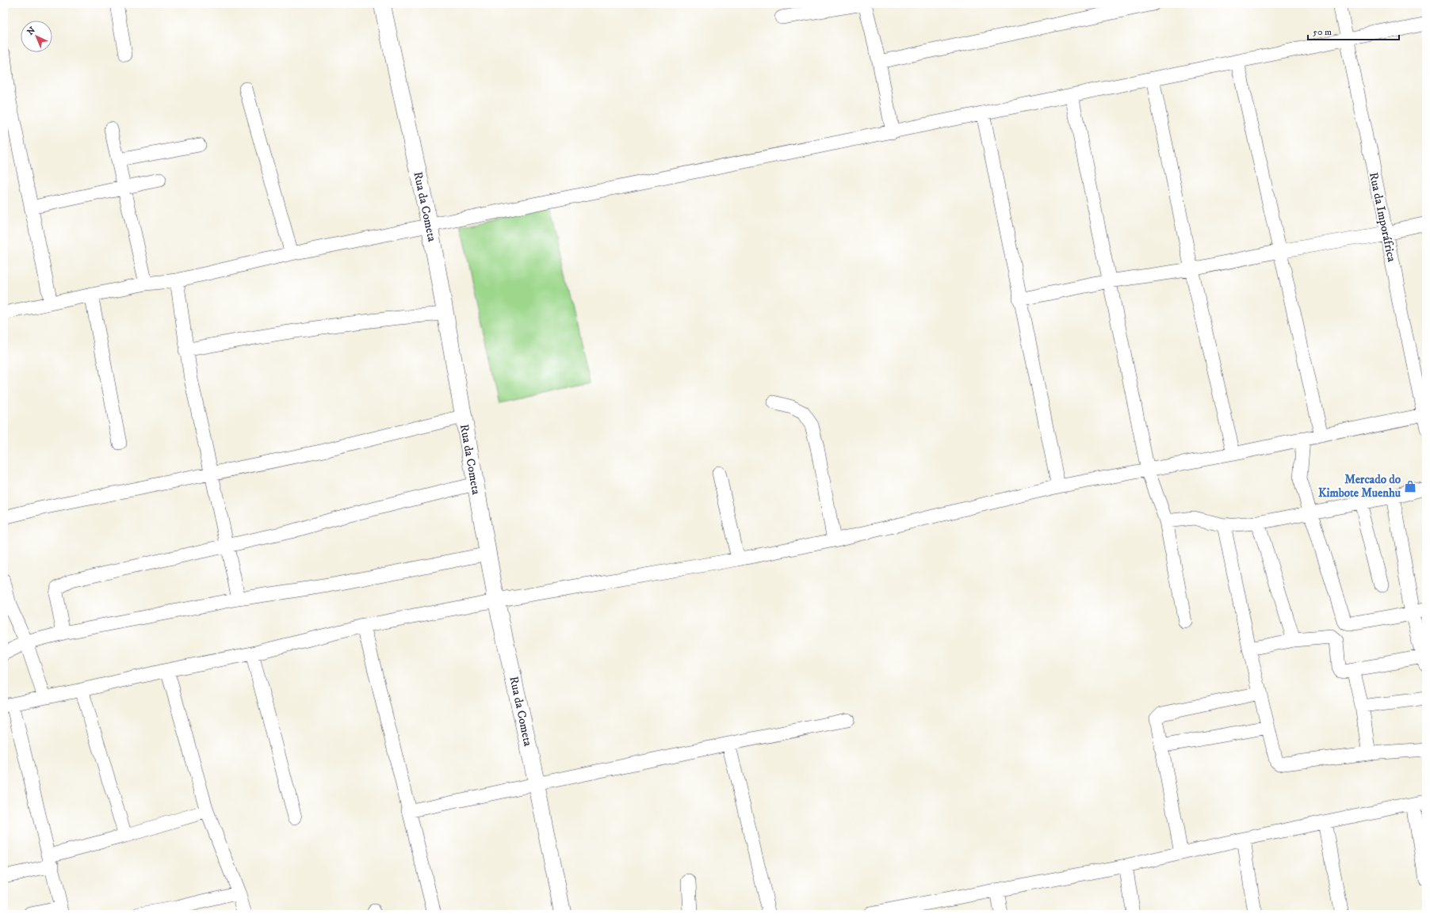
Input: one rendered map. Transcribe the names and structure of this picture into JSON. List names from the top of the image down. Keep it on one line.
{"streets":{"street":["Rua da Cometa","Rua da Imporáfrica"]},"places":{"shop":["Mercado do Kimbote Muenhu"]},"scale_bar":"50 m","north":"top left"}
